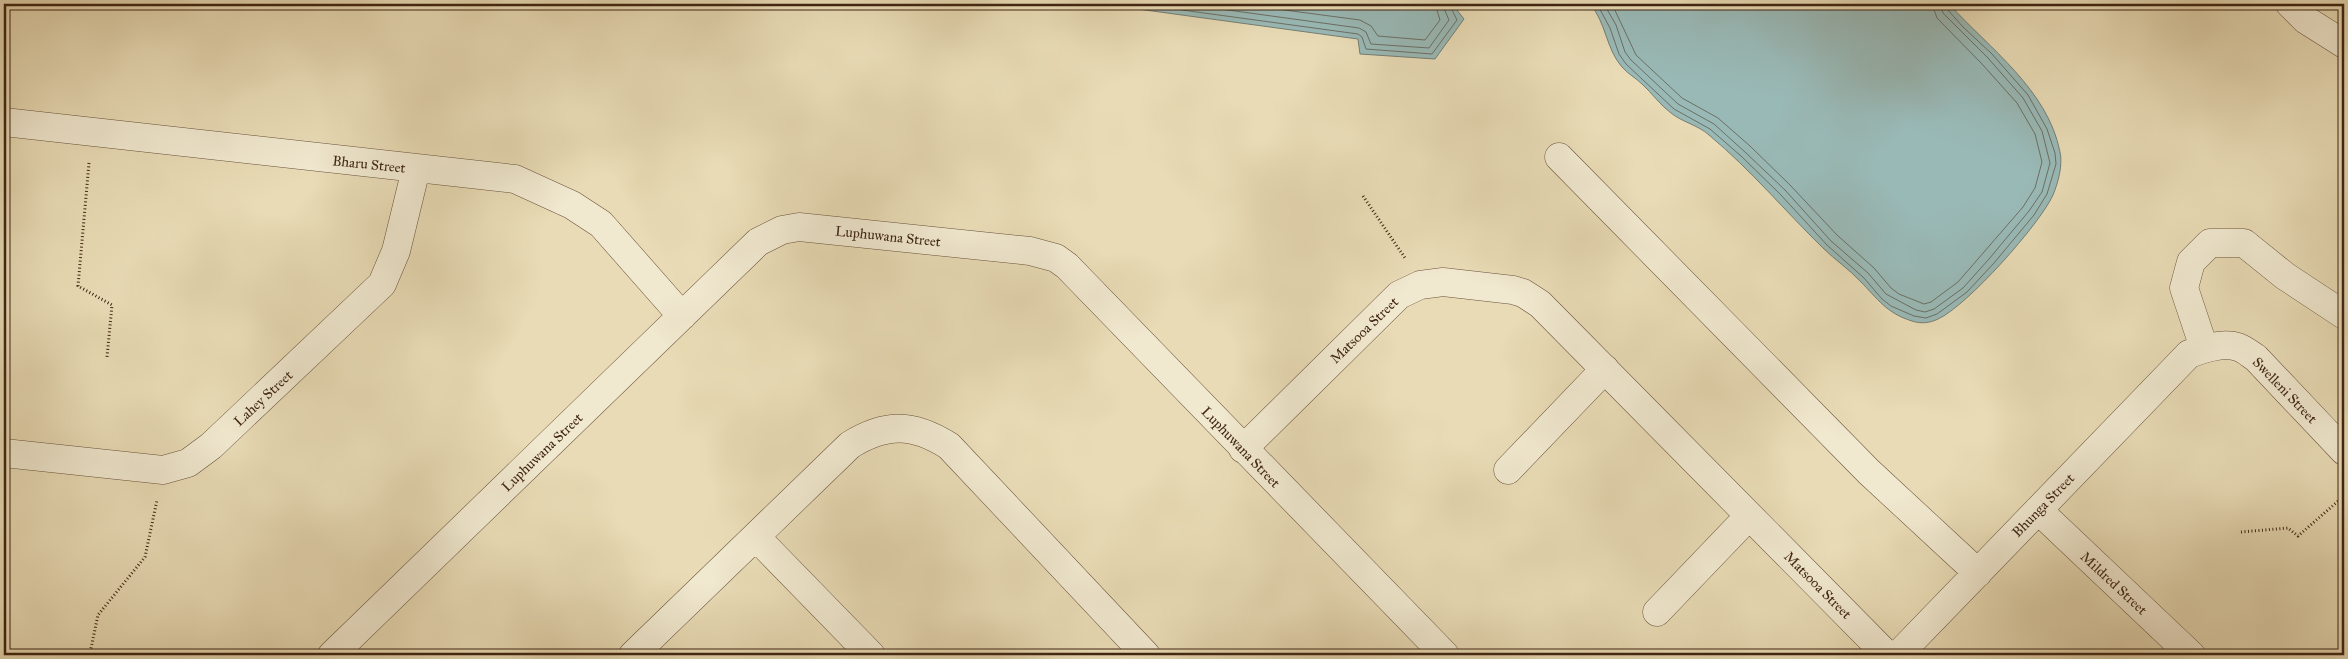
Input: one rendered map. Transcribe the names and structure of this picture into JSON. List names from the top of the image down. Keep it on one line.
{"streets":{"street":["Bharu Street","Luphuwana Street","Matsooa Street","Swelleni Street","Lahey Street","Bhunga Street","Mildred Street"]},"crossings":[["Bharu Street","Luphuwana Street"],["Bharu Street","Lahey Street"],["Luphuwana Street","Matsooa Street"],["Swelleni Street","Bhunga Street"],["Bhunga Street","Mildred Street"]]}
